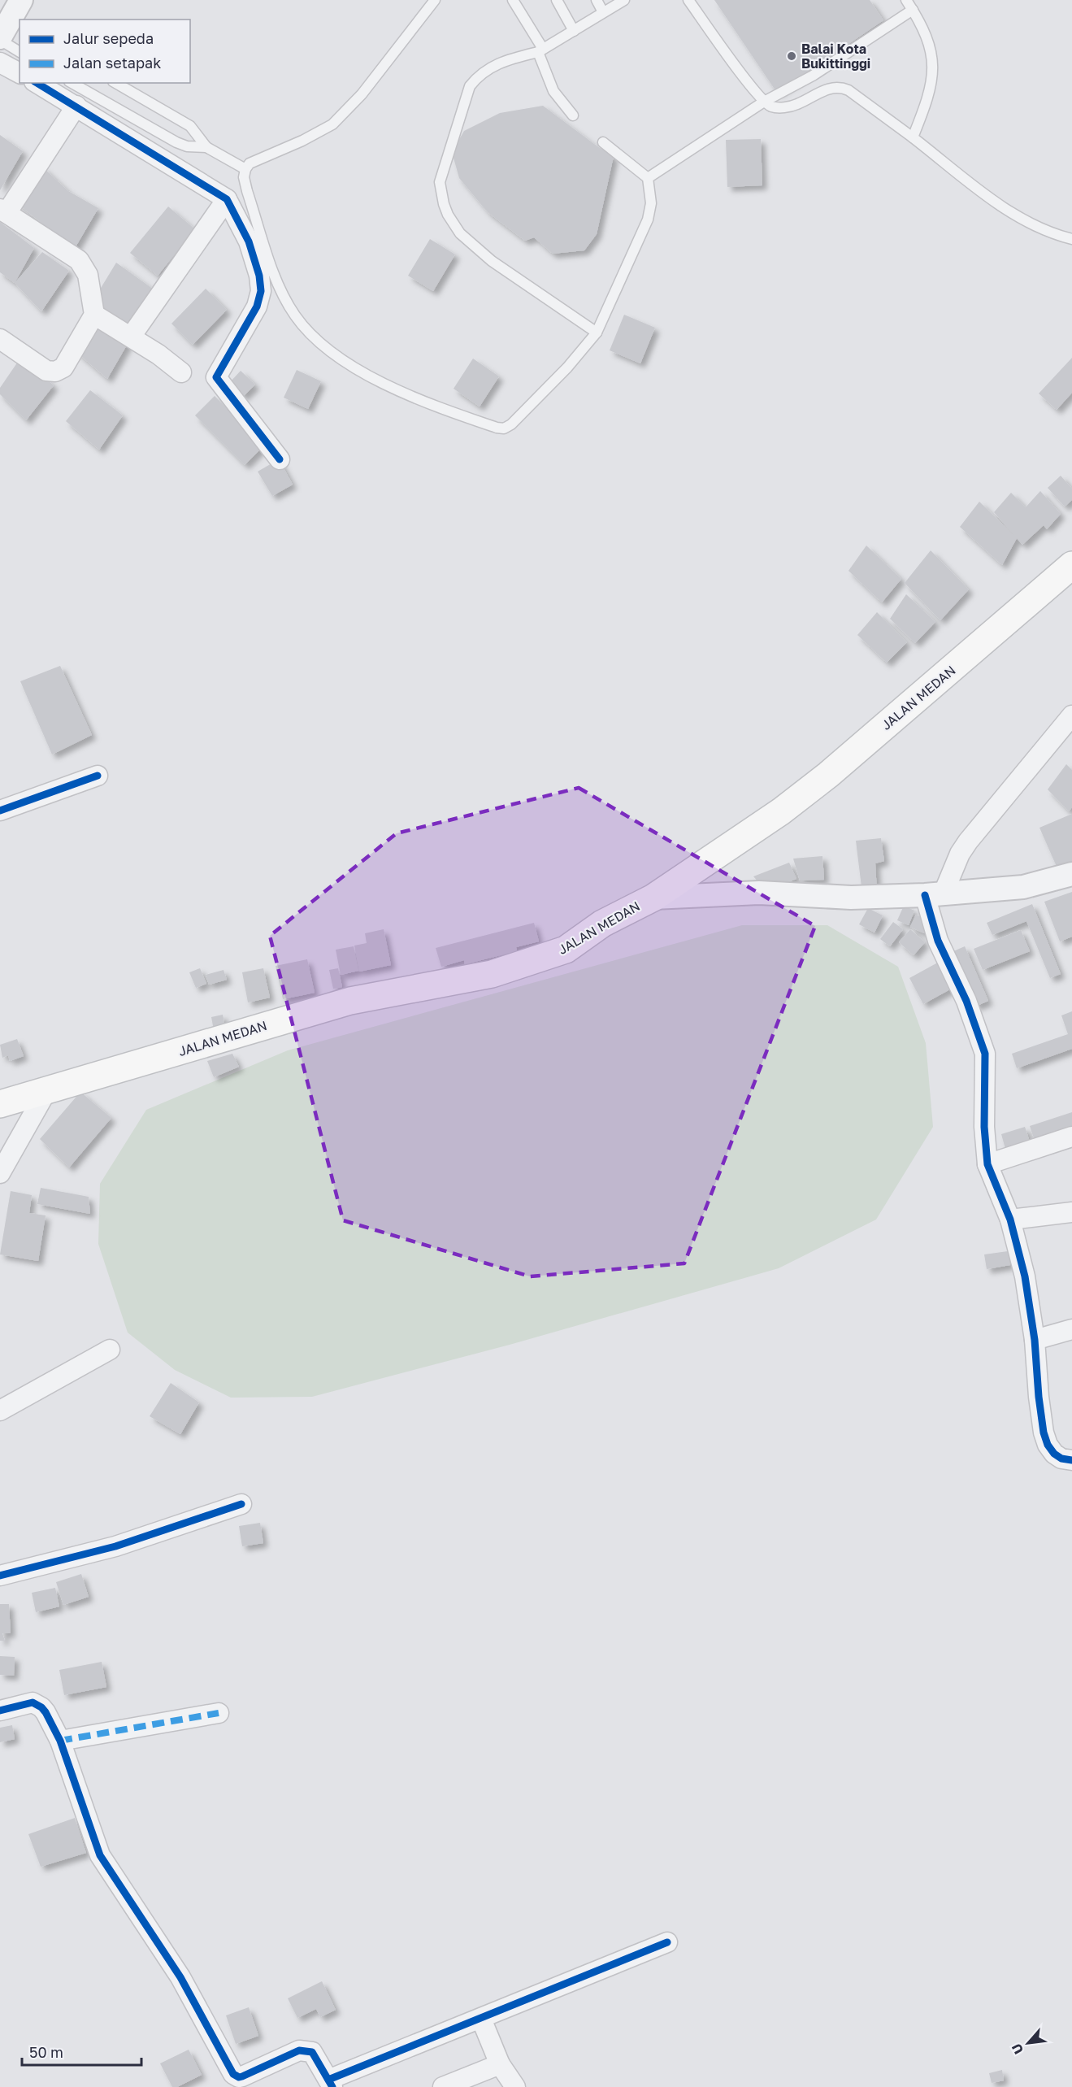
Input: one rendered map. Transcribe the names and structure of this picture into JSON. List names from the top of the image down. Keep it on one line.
{"streets":{"main road":["JALAN MEDAN"]},"places":["Balai Kota Bukittinggi"],"legend":["Jalur sepeda","Jalan setapak"],"scale_bar":"50 m","north":"bottom left"}
